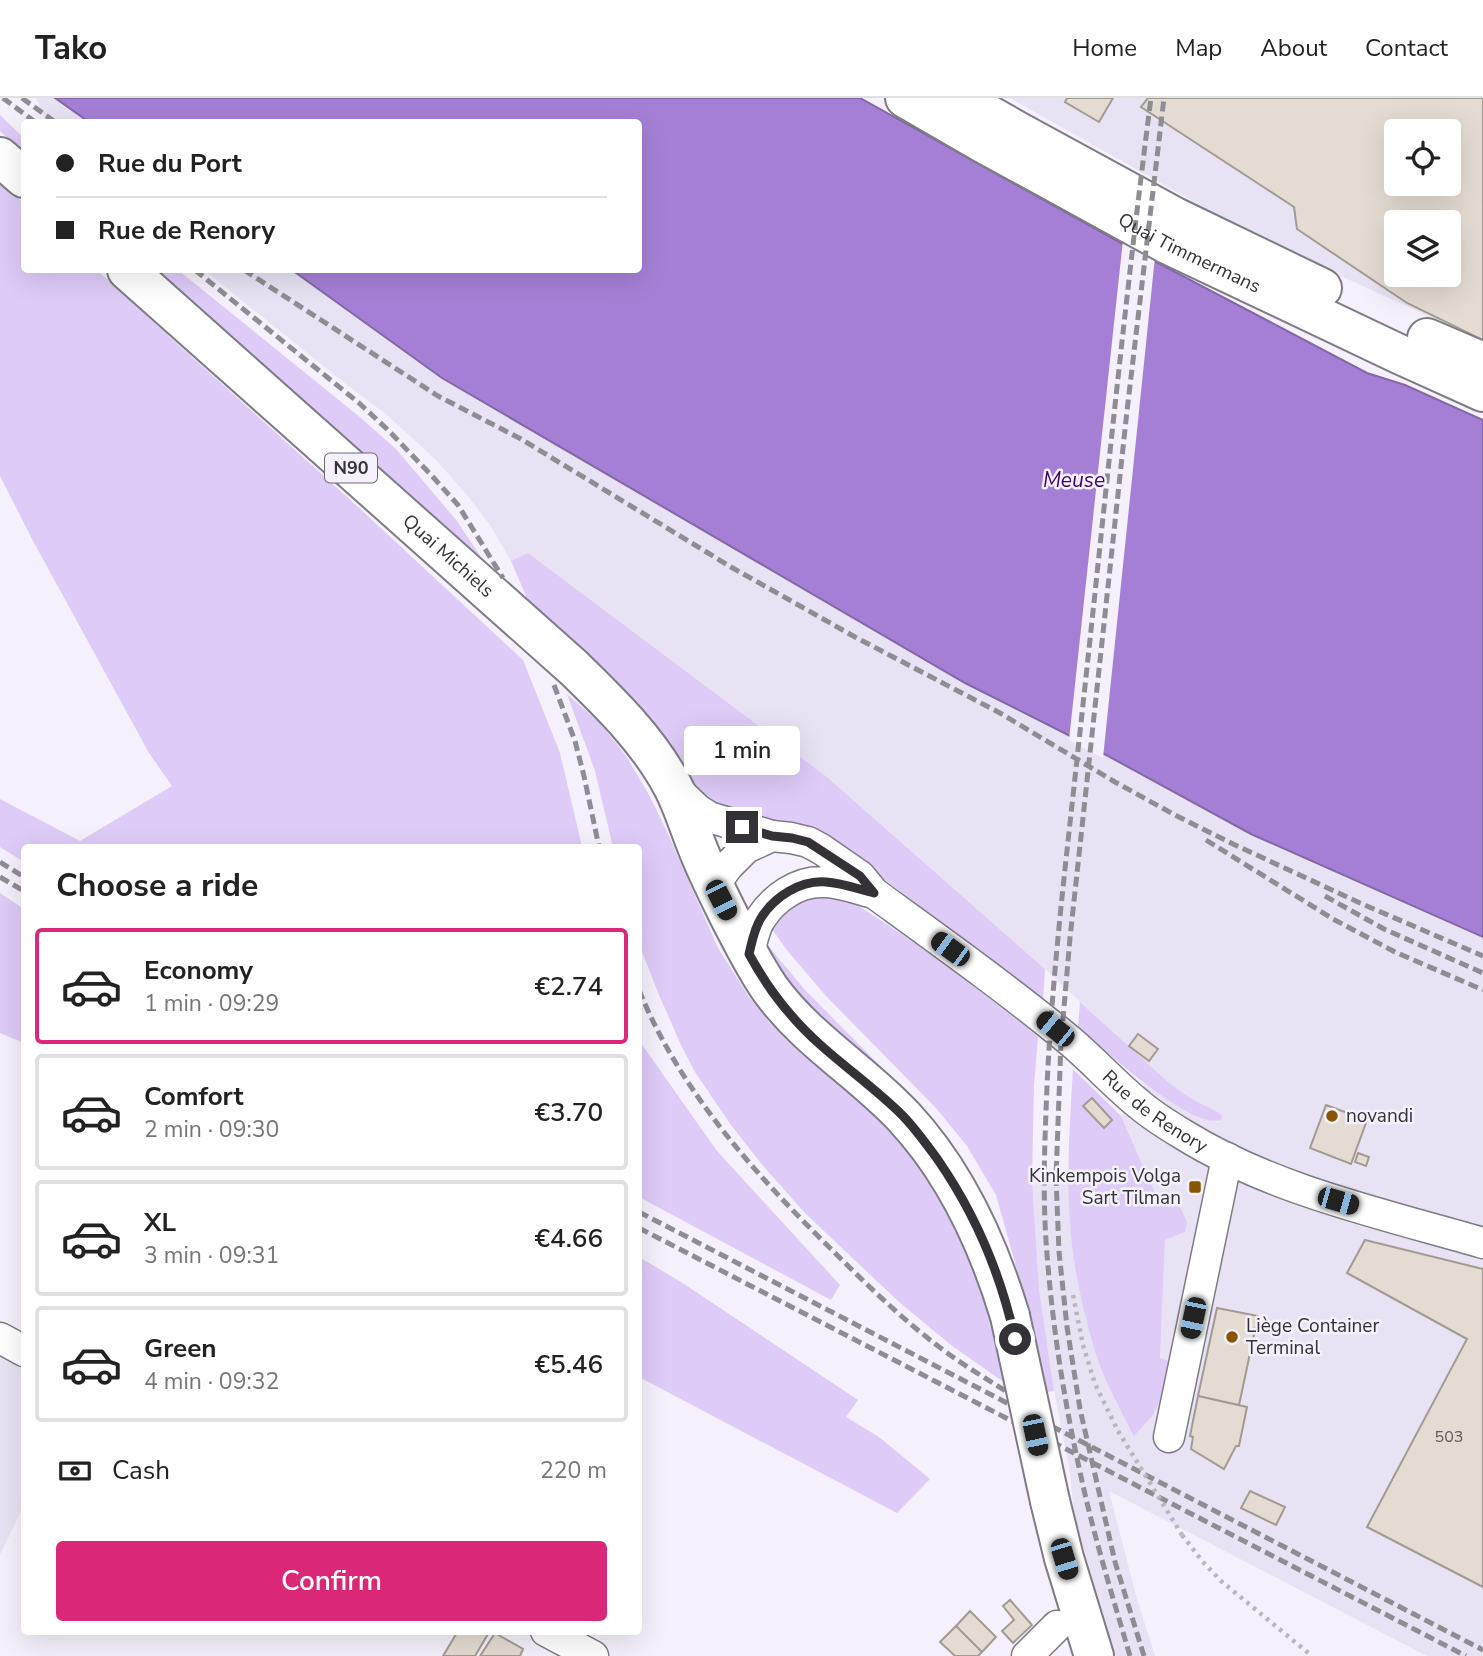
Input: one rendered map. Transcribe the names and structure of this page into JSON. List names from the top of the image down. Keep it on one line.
{"streets":{"main road":["Quai Timmermans","N90","Quai Michiels"],"street":["Rue de Renory"]},"crossings":[["N90","Quai Michiels"],["N90","Rue de Renory"],["Quai Michiels","Rue de Renory"]],"water":["Meuse"],"places":{"other":["novandi","Liège Container Terminal"],"transit":["Kinkempois Volga Sart Tilman"]},"house_numbers":["503"],"page":{"header":"Tako","nav":["Home","Map","About","Contact"],"banner":["Rue du Port","Rue de Renory"],"bubble":"1 min","heading":"Choose a ride","list":[{"name":"Economy","note":"1 min · 09:29","value":"€2.74"},{"name":"Comfort","note":"2 min · 09:30","value":"€3.70"},{"name":"XL","note":"3 min · 09:31","value":"€4.66"},{"name":"Green","note":"4 min · 09:32","value":"€5.46"}],"pay":["Cash","220 m"],"buttons":"Confirm"}}
